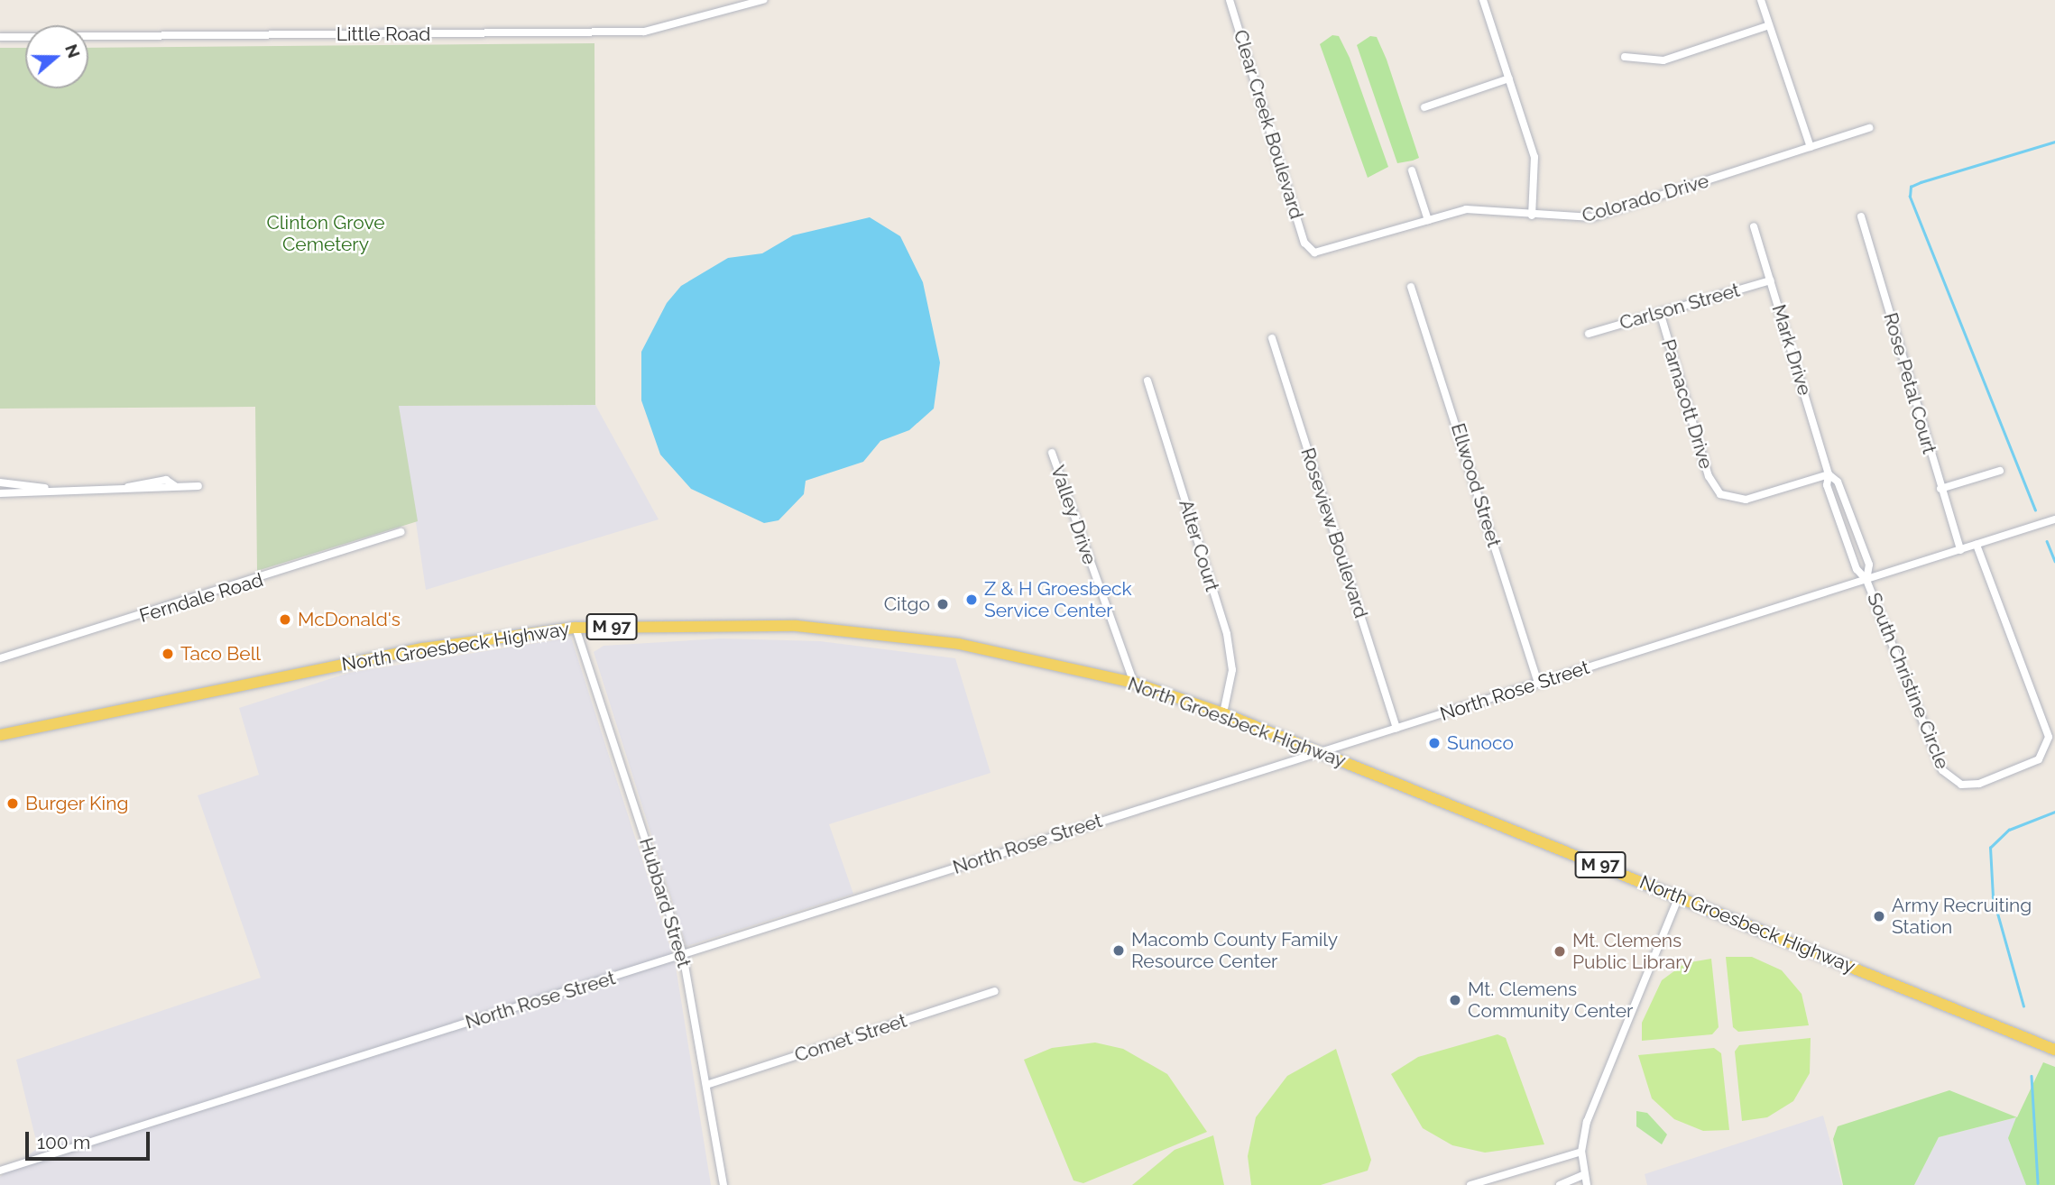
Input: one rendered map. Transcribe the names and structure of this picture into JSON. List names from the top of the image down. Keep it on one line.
{"streets":{"main road":["M 97","North Groesbeck Highway"],"street":["Little Road","Clear Creek Boulevard","Colorado Drive","Carlson Street","Mark Drive","Rose Petal Court","Parnacott Drive","Ellwood Street","Valley Drive","Roseview Boulevard","Alter Court","Ferndale Road","South Christine Circle","North Rose Street","Hubbard Street","Comet Street"]},"crossings":[["Clear Creek Boulevard","Colorado Drive"],["Carlson Street","Mark Drive"],["Carlson Street","Parnacott Drive"],["Mark Drive","Parnacott Drive"],["Mark Drive","South Christine Circle"],["Mark Drive","North Rose Street"],["Rose Petal Court","North Rose Street"],["Ellwood Street","North Rose Street"],["Valley Drive","North Groesbeck Highway"],["Roseview Boulevard","North Rose Street"],["Alter Court","North Groesbeck Highway"],["North Groesbeck Highway","North Rose Street"],["North Groesbeck Highway","Hubbard Street"],["South Christine Circle","North Rose Street"],["North Rose Street","Hubbard Street"],["Hubbard Street","Comet Street"]],"parks":["Clinton Grove Cemetery"],"places":["Z & H Groesbeck Service Center","Citgo","McDonald's","Taco Bell","Sunoco","Burger King","Army Recruiting Station","Macomb County Family Resource Center","Mt. Clemens Public Library","Mt. Clemens Community Center"],"scale_bar":"100 m","north":"right"}
